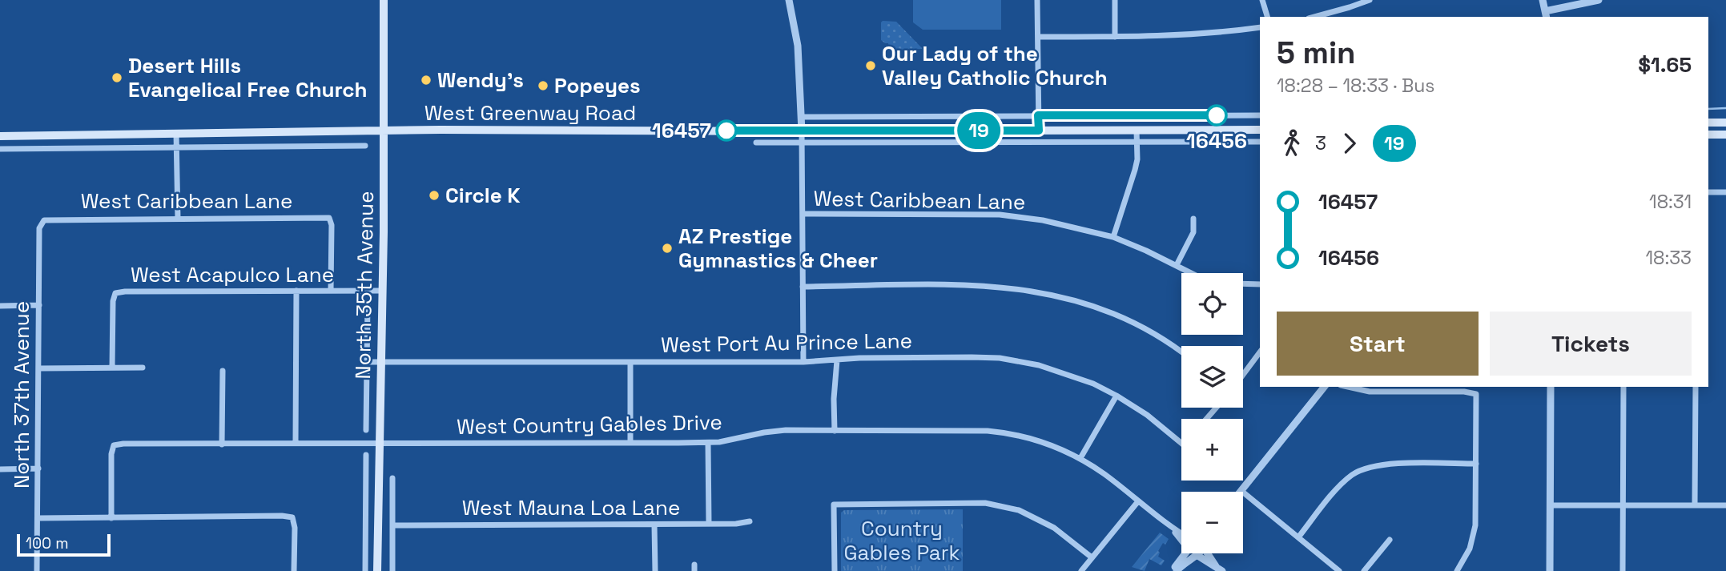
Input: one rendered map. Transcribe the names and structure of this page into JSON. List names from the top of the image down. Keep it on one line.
{"streets":{"main road":["West Greenway Road","North 35th Avenue"],"street":["West Caribbean Lane","West Acapulco Lane","West Port Au Prince Lane","North 37th Avenue","West Country Gables Drive","West Mauna Loa Lane"]},"crossings":[["West Greenway Road","North 35th Avenue"],["West Caribbean Lane","West Acapulco Lane"],["West Caribbean Lane","North 37th Avenue"],["West Acapulco Lane","North 35th Avenue"],["North 35th Avenue","West Port Au Prince Lane"],["North 35th Avenue","West Country Gables Drive"]],"parks":["Country Gables Park"],"places":["Our Lady of the Valley Catholic Church","Desert Hills Evangelical Free Church","Wendy's","Popeyes","16456","16457","Circle K","AZ Prestige Gymnastics & Cheer"],"lines":["bus line 19"],"scale_bar":"100 m","page":{"on_map":"19","heading":["5 min","18:28 – 18:33 · Bus","$1.65"],"legs":["3","19"],"list":[{"name":"16457","value":"18:31"},{"name":"16456","value":"18:33"}],"map_buttons":["+","−"],"buttons":["Start","Tickets"],"scale":"100 m"}}
